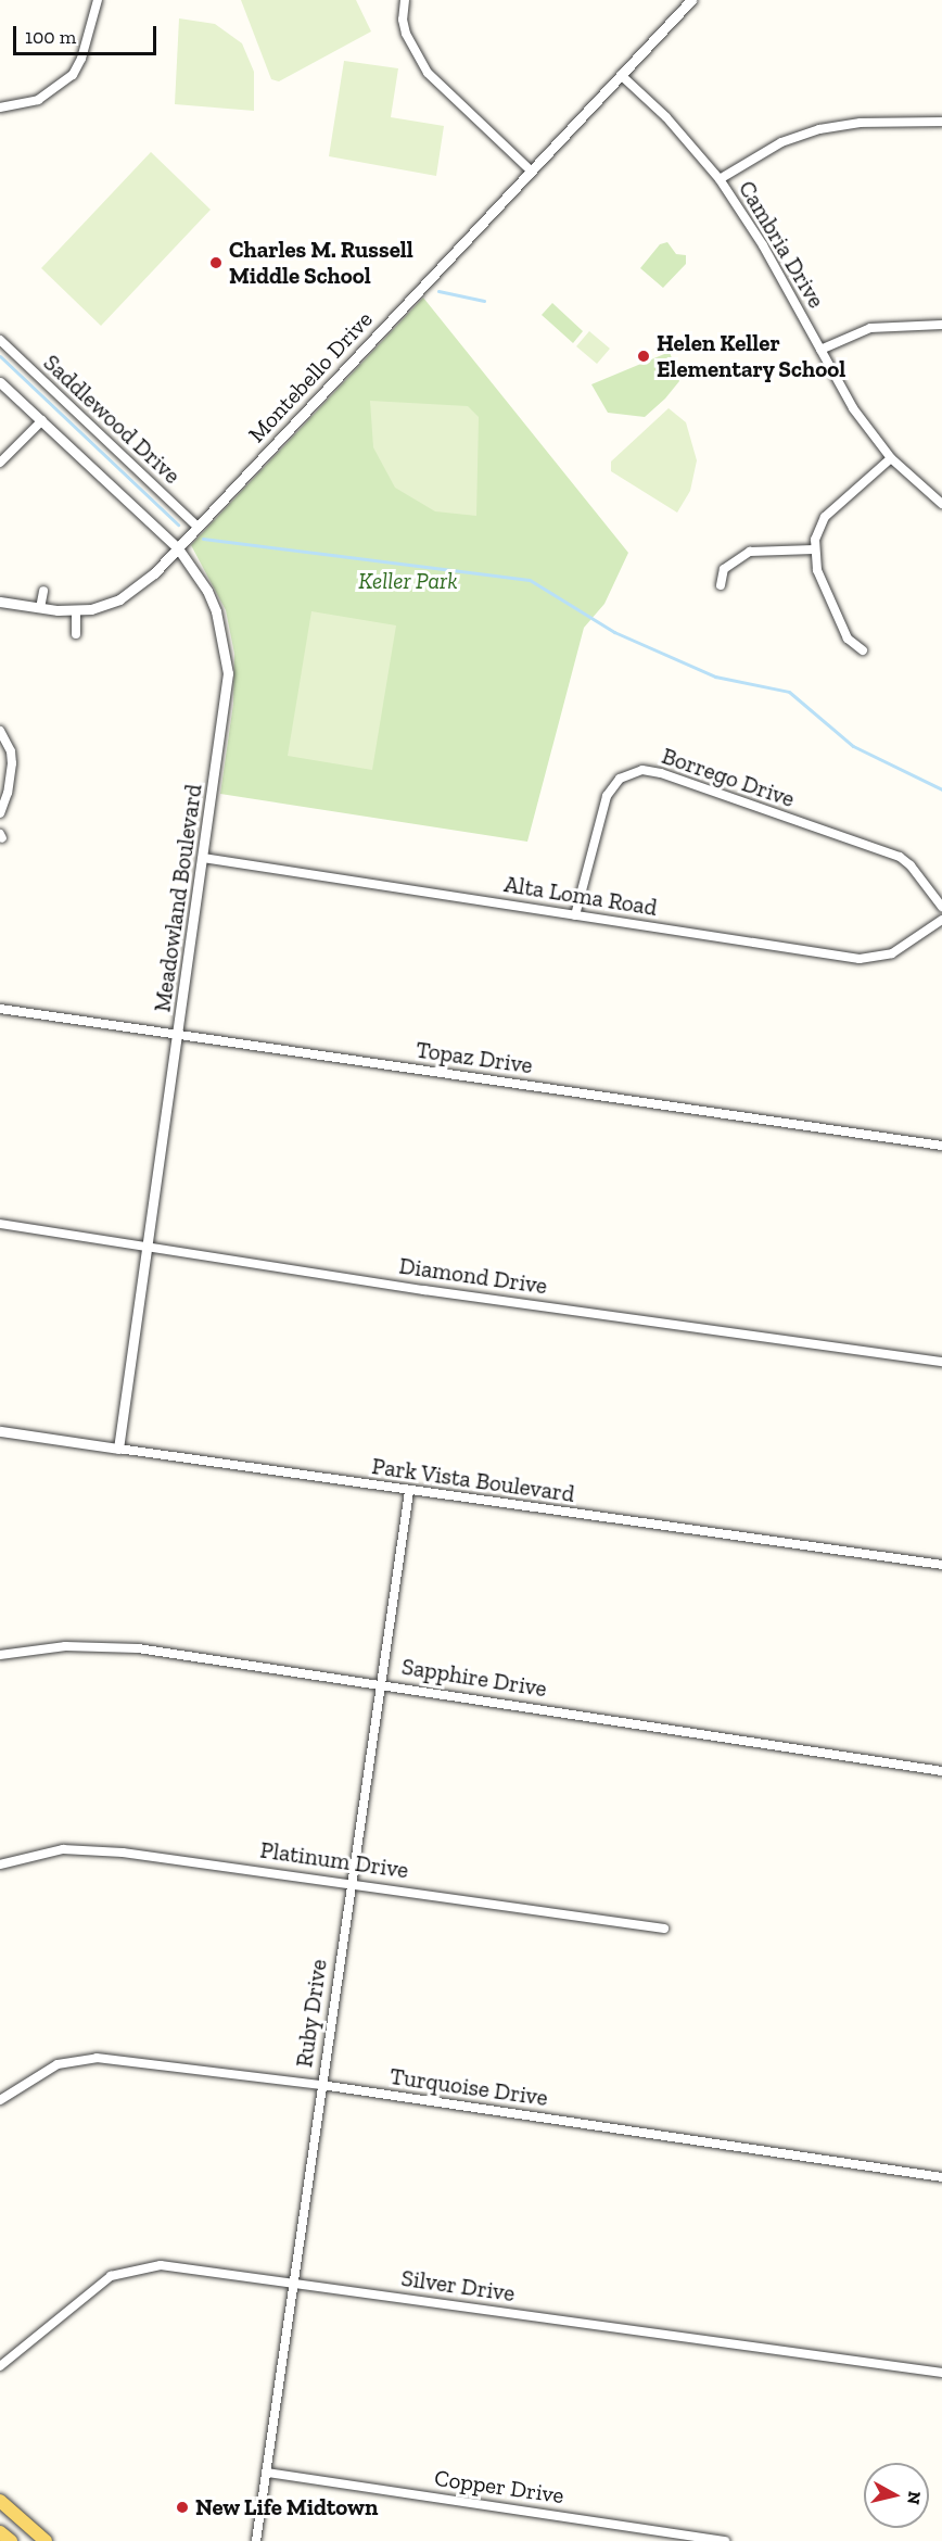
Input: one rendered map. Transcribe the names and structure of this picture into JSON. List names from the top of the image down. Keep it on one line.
{"streets":{"street":["Cambria Drive","Montebello Drive","Saddlewood Drive","Borrego Drive","Alta Loma Road","Meadowland Boulevard","Topaz Drive","Diamond Drive","Park Vista Boulevard","Sapphire Drive","Platinum Drive","Ruby Drive","Turquoise Drive","Silver Drive","Copper Drive"]},"crossings":[["Cambria Drive","Montebello Drive"],["Montebello Drive","Saddlewood Drive"],["Montebello Drive","Meadowland Boulevard"],["Borrego Drive","Alta Loma Road"],["Alta Loma Road","Meadowland Boulevard"],["Meadowland Boulevard","Topaz Drive"],["Meadowland Boulevard","Diamond Drive"],["Meadowland Boulevard","Park Vista Boulevard"],["Park Vista Boulevard","Ruby Drive"],["Sapphire Drive","Ruby Drive"],["Platinum Drive","Ruby Drive"],["Ruby Drive","Turquoise Drive"],["Ruby Drive","Silver Drive"],["Ruby Drive","Copper Drive"]],"parks":["Keller Park"],"places":["Charles M. Russell Middle School","Helen Keller Elementary School","New Life Midtown"],"scale_bar":"100 m","north":"right"}
